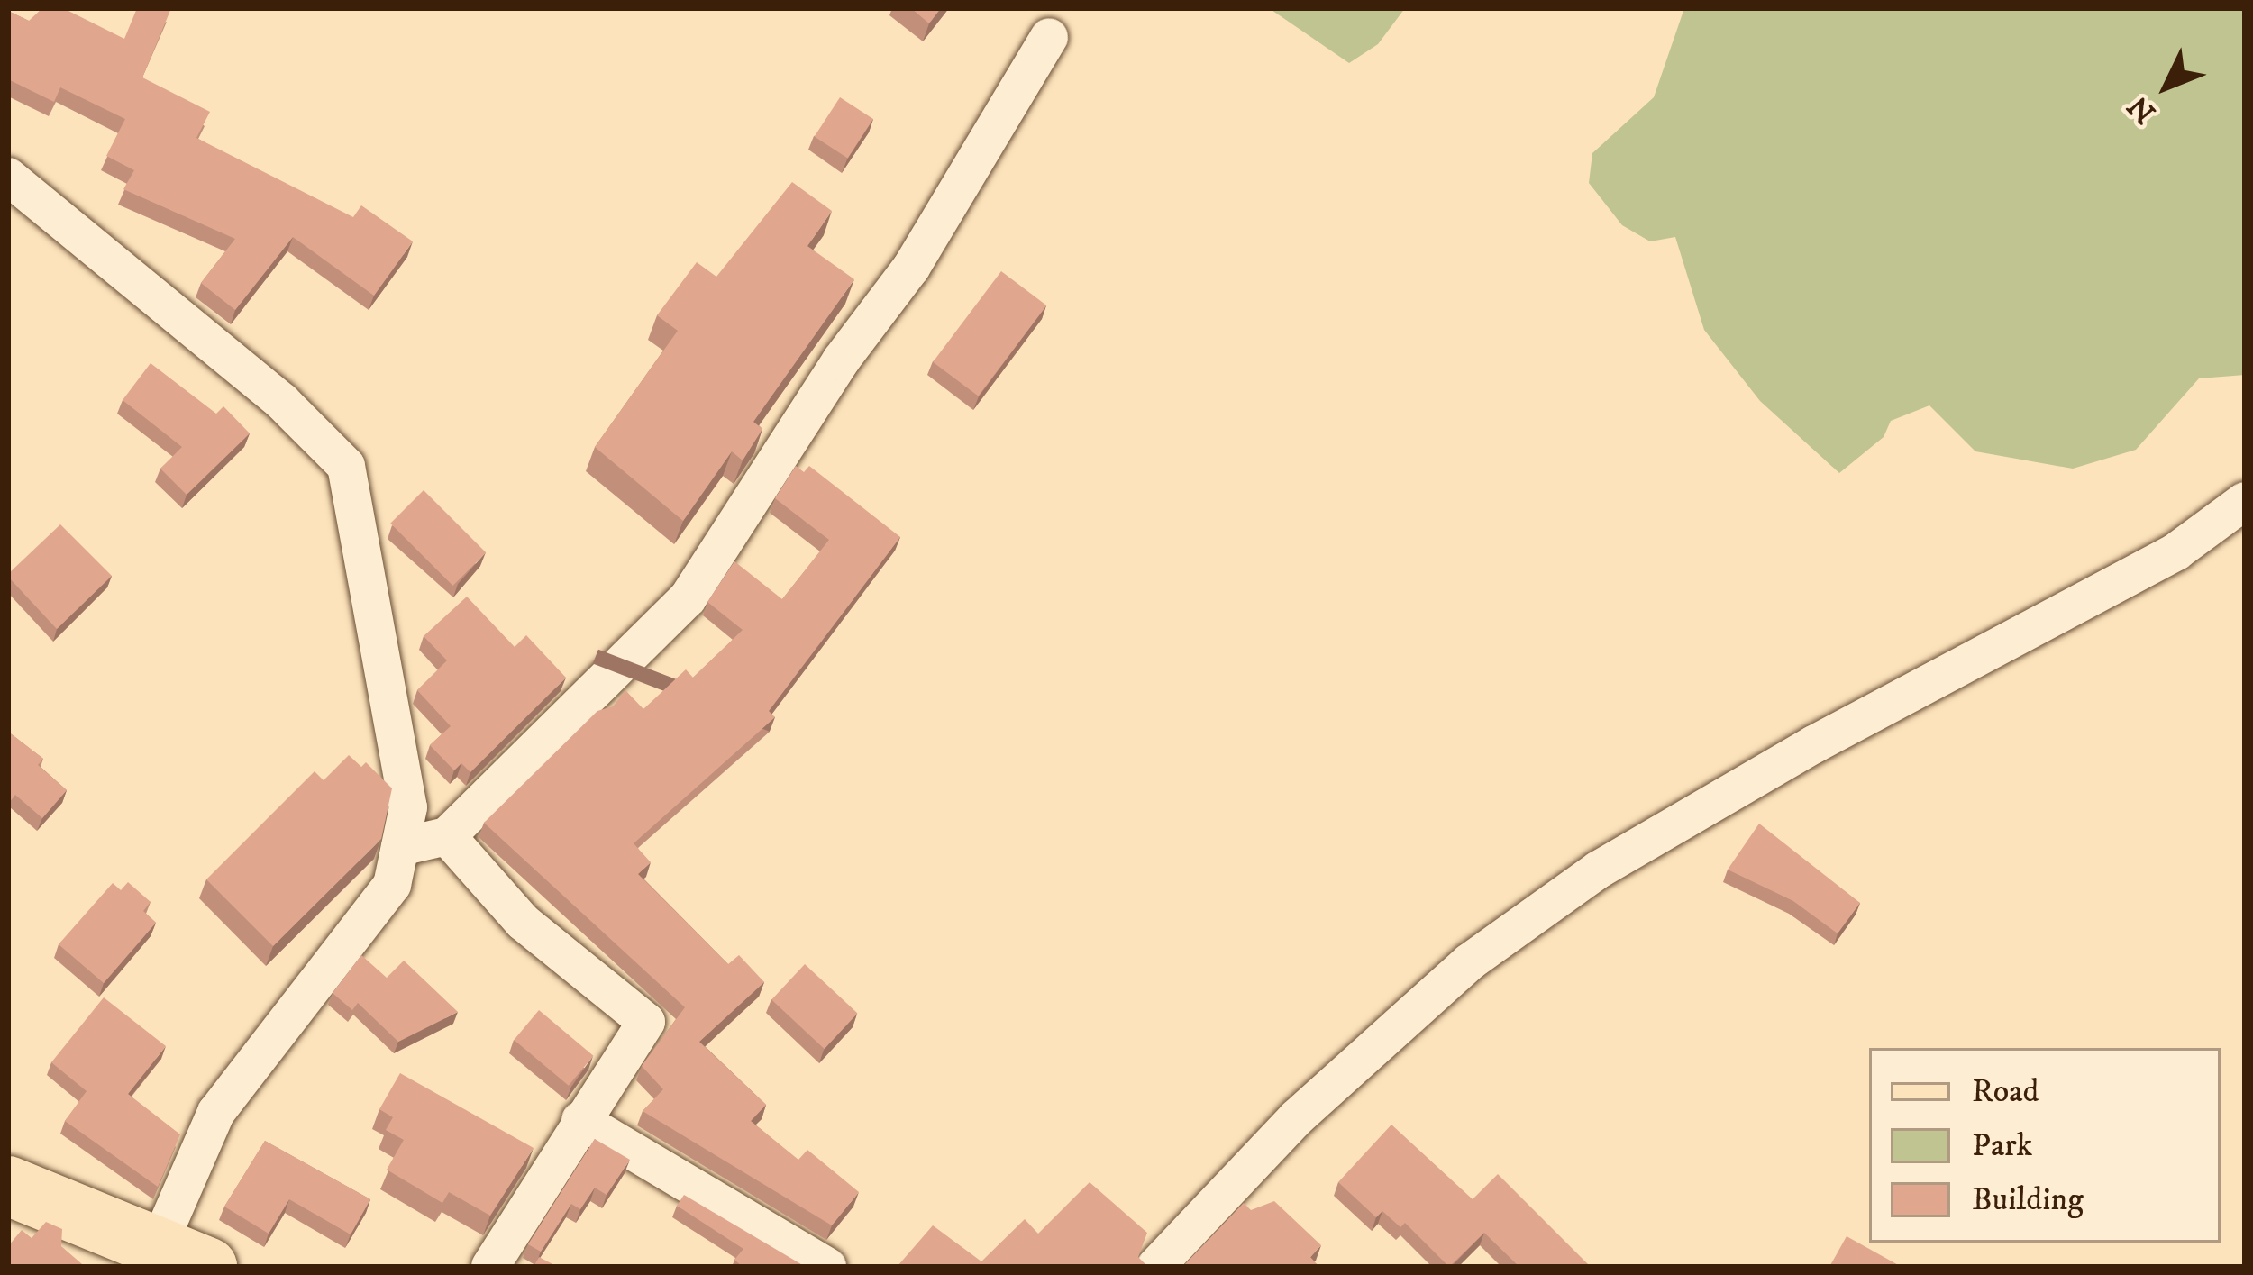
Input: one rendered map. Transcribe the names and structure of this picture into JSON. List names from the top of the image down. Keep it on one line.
{"legend":["Road","Park","Building"],"north":"bottom left"}
